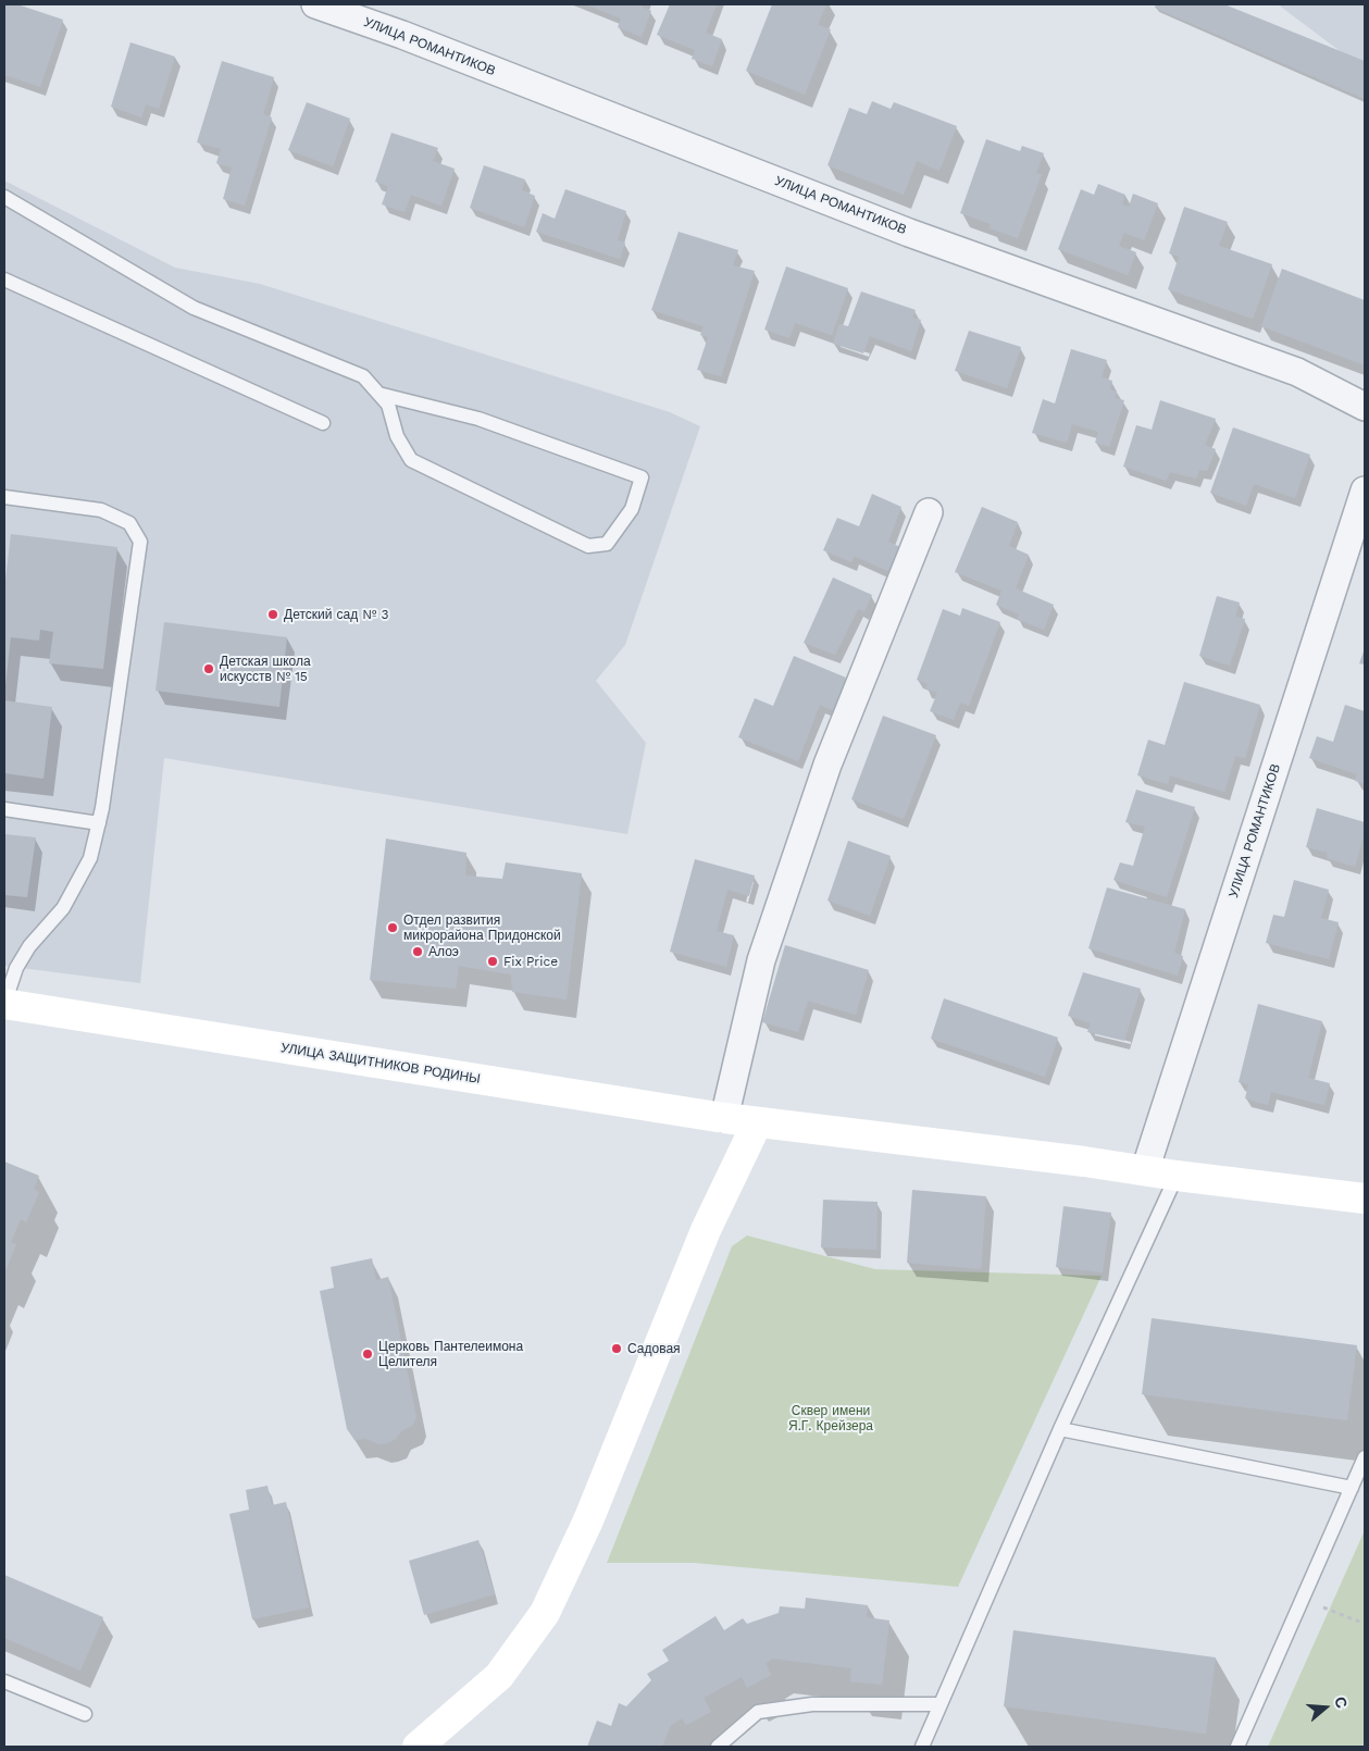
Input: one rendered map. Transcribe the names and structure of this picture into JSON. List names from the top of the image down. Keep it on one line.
{"streets":{"street":["УЛИЦА РОМАНТИКОВ","УЛИЦА ЗАЩИТНИКОВ РОДИНЫ"]},"crossings":[["УЛИЦА РОМАНТИКОВ","УЛИЦА ЗАЩИТНИКОВ РОДИНЫ"]],"parks":["Сквер имени Я.Г. Крейзера"],"places":["Детский сад № 3","Детская школа искусств № 15","Отдел развития микрорайона Придонской","Алоэ","Fix Price","Садовая","Церковь Пантелеимона Целителя"],"north":"right"}
